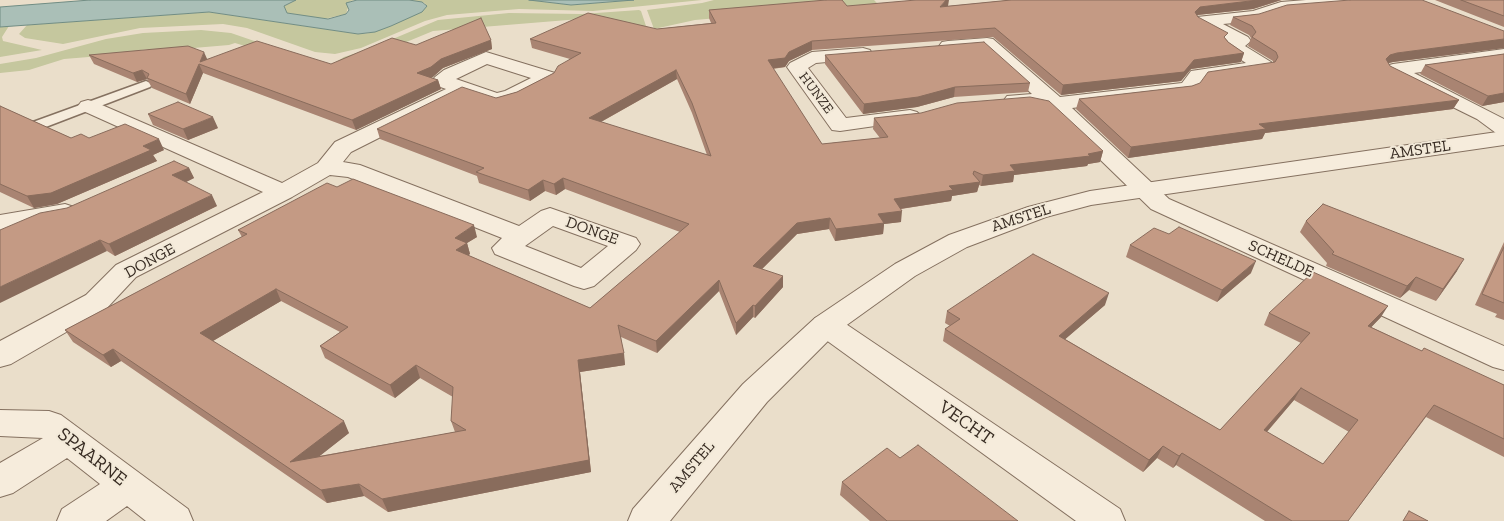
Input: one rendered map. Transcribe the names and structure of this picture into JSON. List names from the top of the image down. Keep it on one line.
{"streets":{"street":["HUNZE","AMSTEL","DONGE","SCHELDE","VECHT","SPAARNE"]},"crossings":[["AMSTEL","SCHELDE"],["AMSTEL","VECHT"]]}
